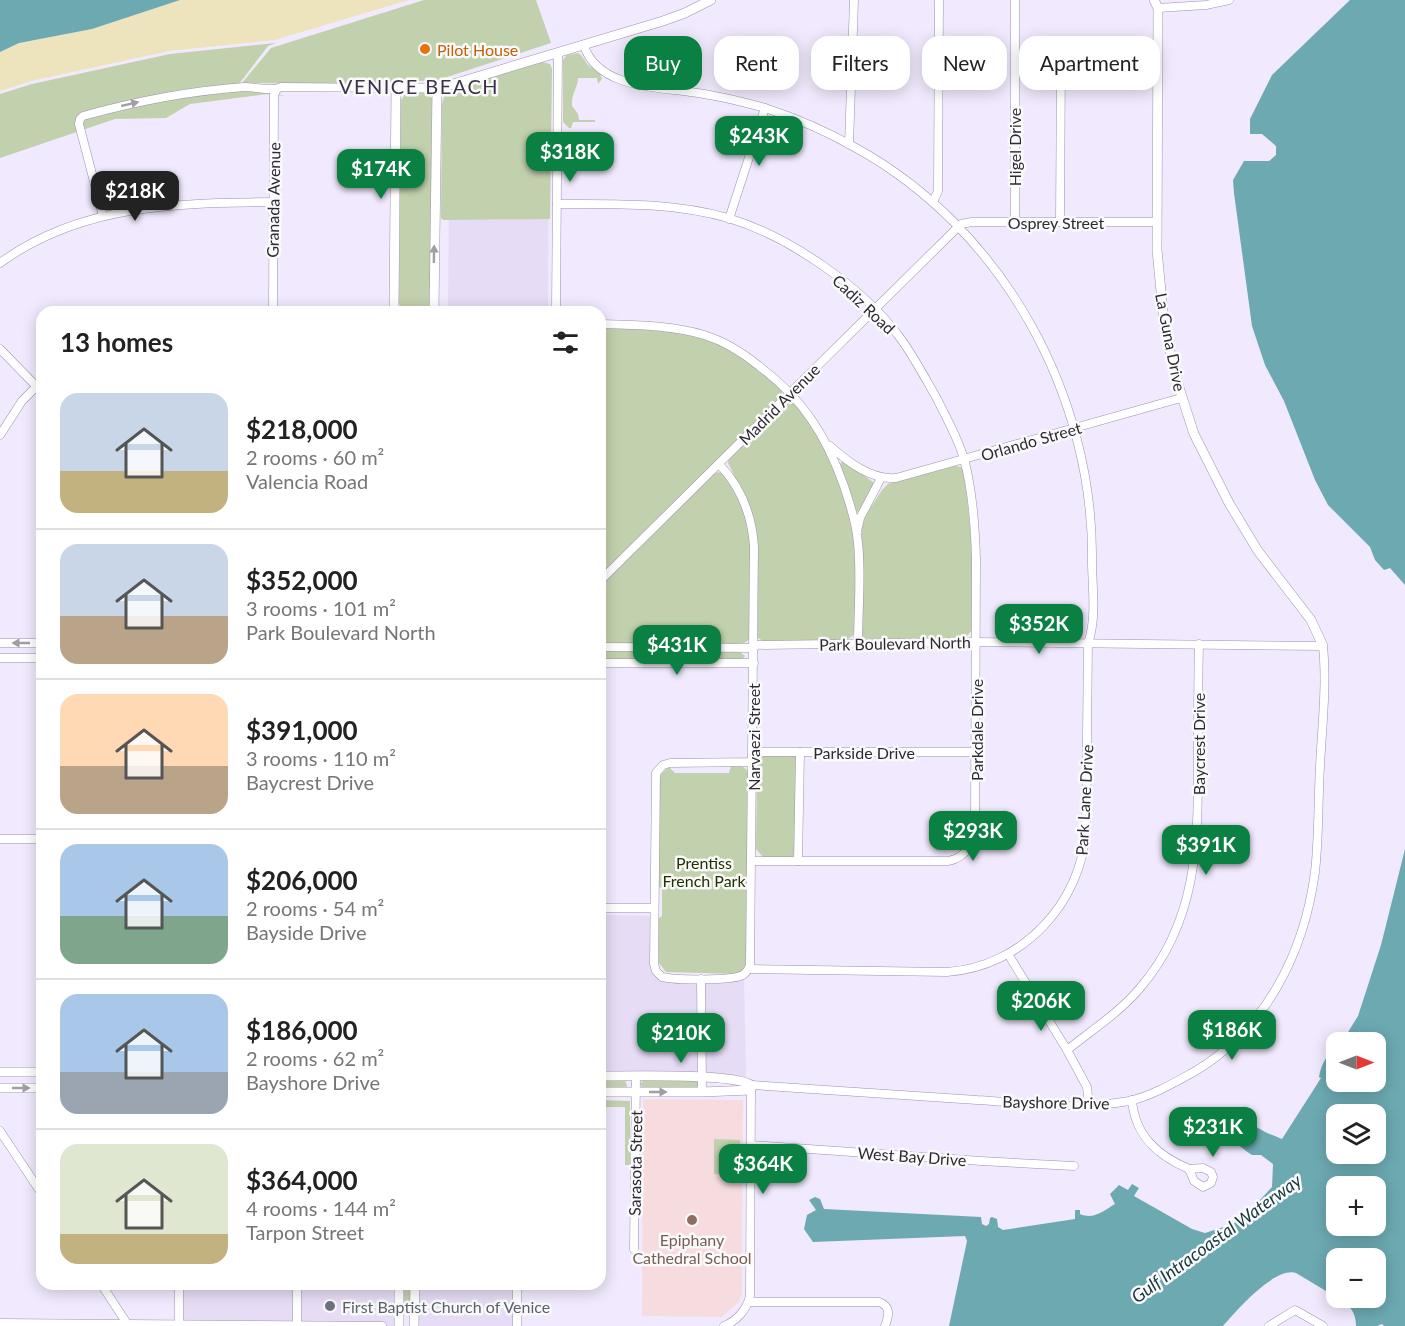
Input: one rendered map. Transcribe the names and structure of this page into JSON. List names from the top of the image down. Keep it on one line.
{"streets":{"street":["Higel Drive","Granada Avenue","Osprey Street","Cadiz Road","La Guna Drive","Madrid Avenue","Orlando Street","Park Boulevard North","Parkdale Drive","Narvaezi Street","Baycrest Drive","Parkside Drive","Park Lane Drive","Bayshore Drive","West Bay Drive","Sarasota Street"]},"crossings":[["Higel Drive","Osprey Street"],["Osprey Street","La Guna Drive"],["Osprey Street","Madrid Avenue"],["Osprey Street","Park Lane Drive"],["Cadiz Road","Madrid Avenue"],["Cadiz Road","Orlando Street"],["Cadiz Road","Park Boulevard North"],["Cadiz Road","Parkdale Drive"],["La Guna Drive","Orlando Street"],["La Guna Drive","Park Boulevard North"],["La Guna Drive","Bayshore Drive"],["Madrid Avenue","Narvaezi Street"],["Madrid Avenue","Park Lane Drive"],["Orlando Street","Park Lane Drive"],["Park Boulevard North","Parkdale Drive"],["Park Boulevard North","Narvaezi Street"],["Park Boulevard North","Baycrest Drive"],["Park Boulevard North","Park Lane Drive"],["Park Boulevard North","Bayshore Drive"],["Parkdale Drive","Narvaezi Street"],["Parkdale Drive","Parkside Drive"],["Narvaezi Street","Parkside Drive"],["Narvaezi Street","Park Lane Drive"]],"districts":["VENICE BEACH"],"water":["Gulf Intracoastal Waterway"],"parks":["Prentiss French Park"],"places":["Pilot House","Epiphany Cathedral School","First Baptist Church of Venice"],"north":"right","page":{"chip":["Buy","Rent","Filters","New","Apartment"],"price":["$243K","$318K","$174K","$218K","$352K","$431K","$293K","$391K","$206K","$186K","$210K","$231K","$364K"],"heading":"13 homes","list":[{"name":"$218,000","note":"2 rooms · 60 m² · Valencia Road"},{"name":"$352,000","note":"3 rooms · 101 m² · Park Boulevard North"},{"name":"$391,000","note":"3 rooms · 110 m² · Baycrest Drive"},{"name":"$206,000","note":"2 rooms · 54 m² · Bayside Drive"},{"name":"$186,000","note":"2 rooms · 62 m² · Bayshore Drive"},{"name":"$364,000","note":"4 rooms · 144 m² · Tarpon Street"}],"map_buttons":["+","−"]}}
